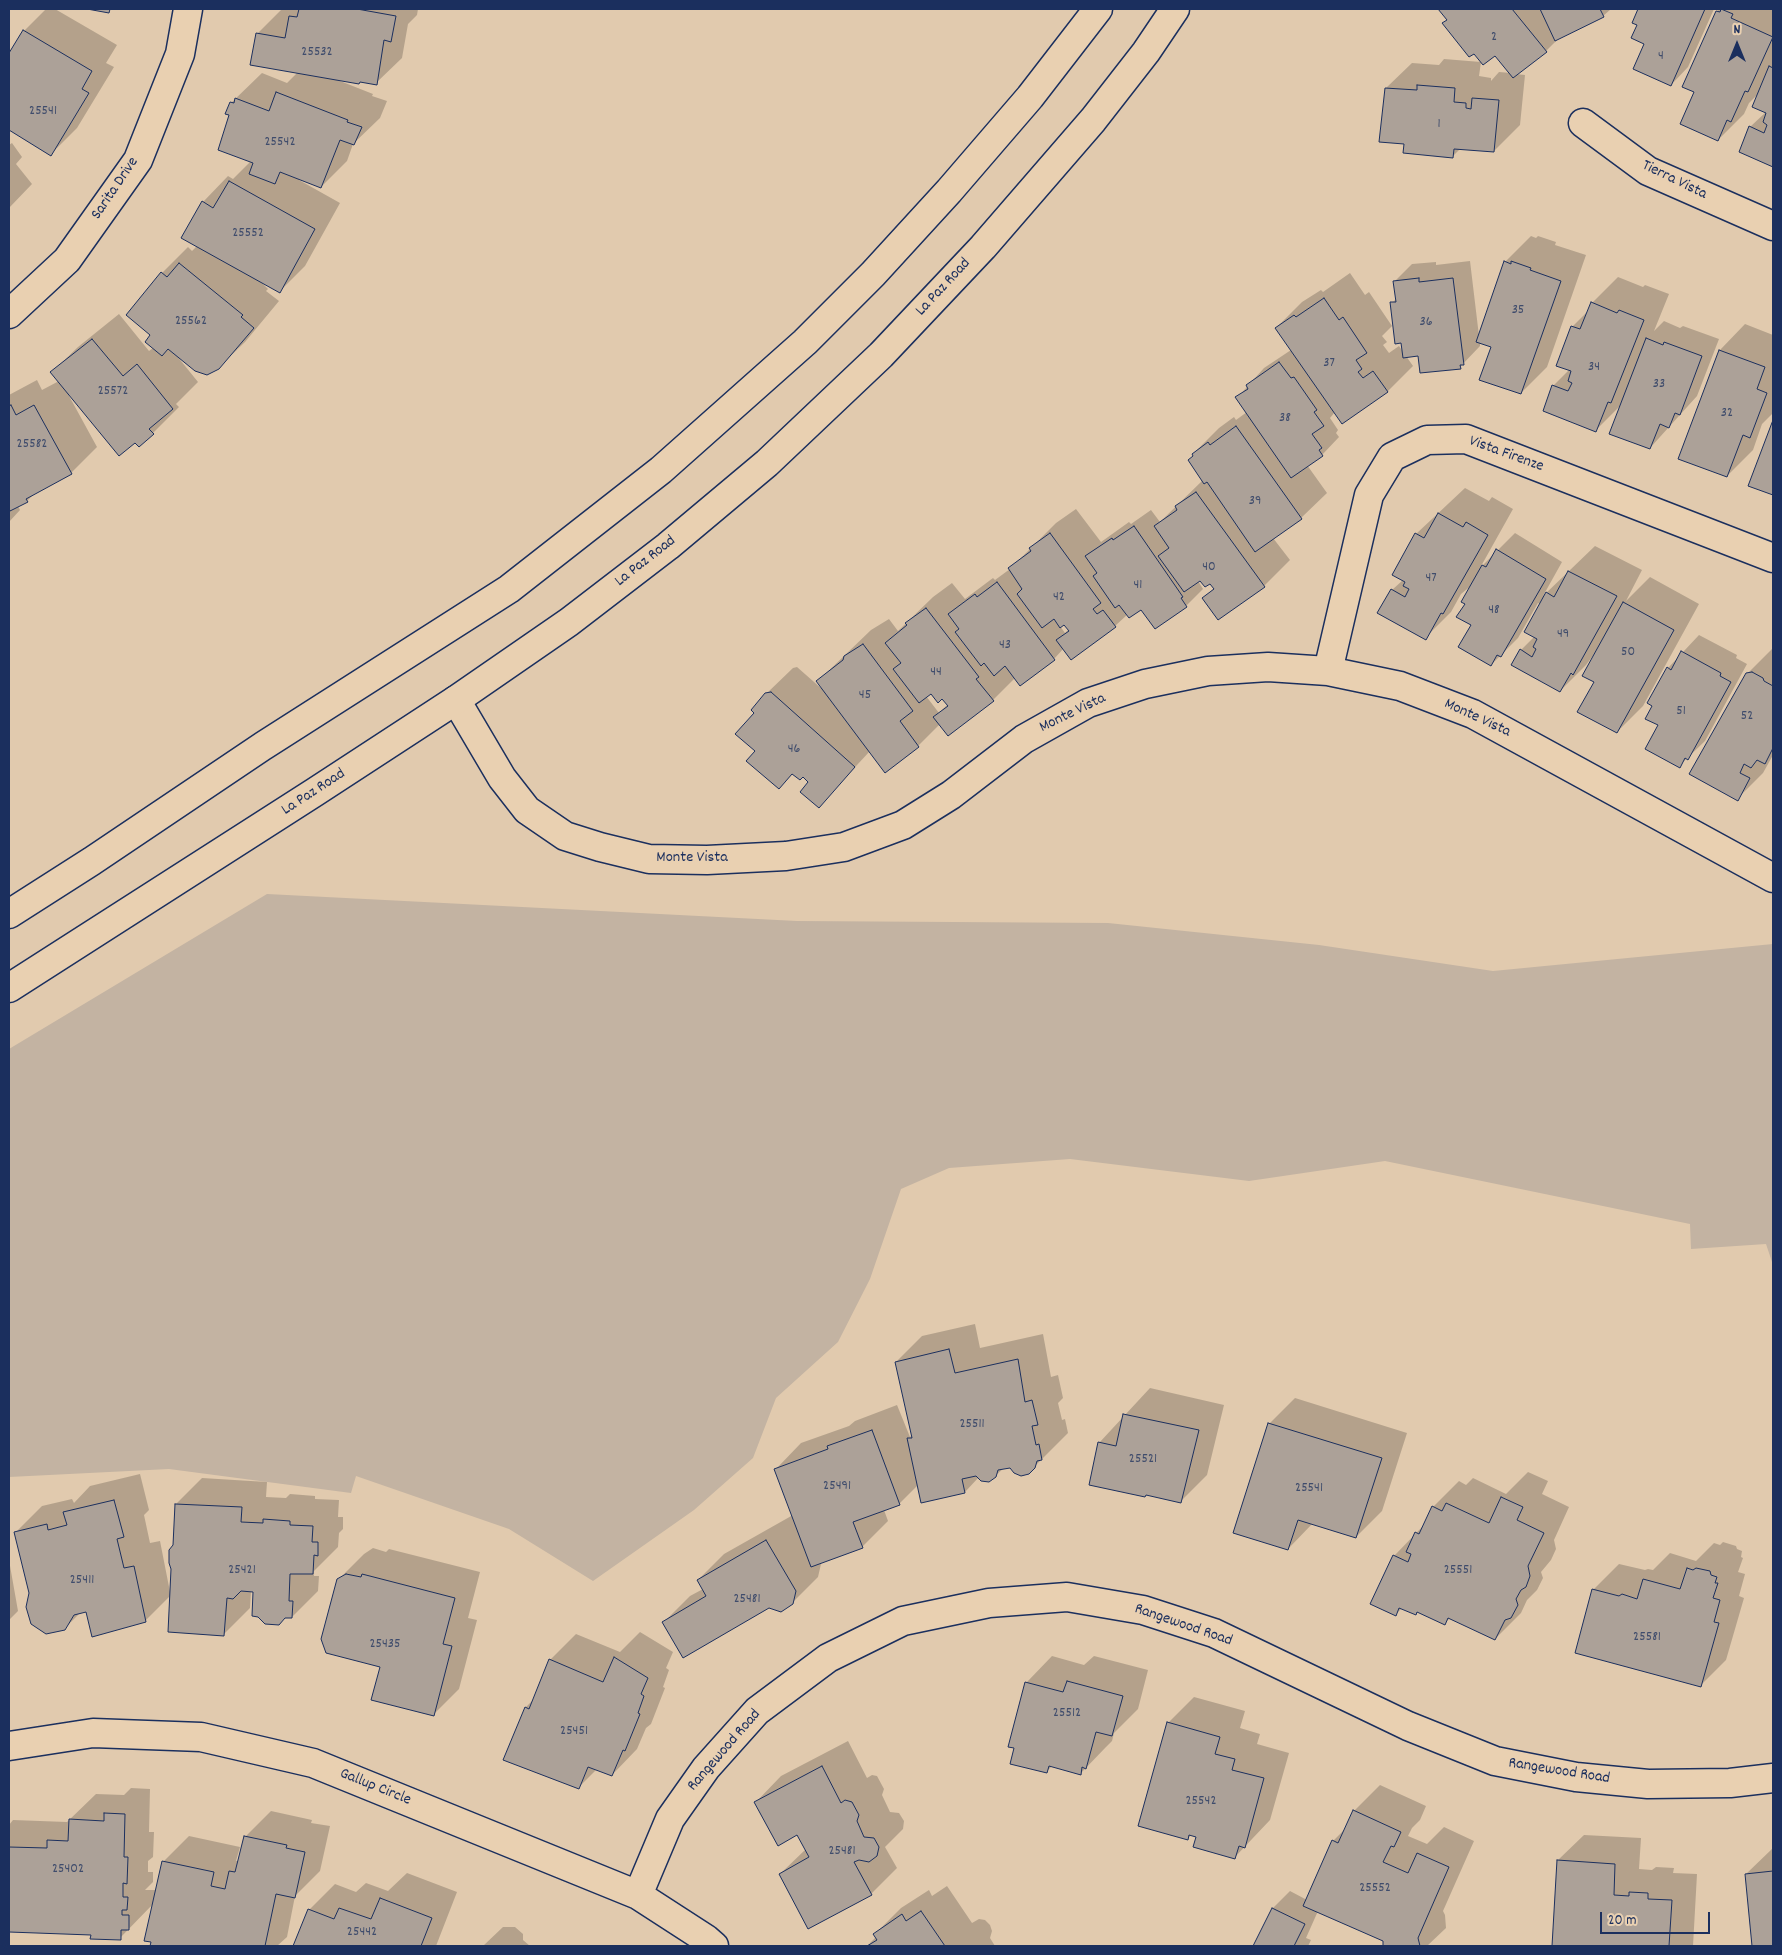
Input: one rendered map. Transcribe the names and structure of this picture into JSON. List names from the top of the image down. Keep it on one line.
{"streets":{"street":["Tierra Vista","Sarita Drive","La Paz Road","Vista Firenze","Monte Vista","Rangewood Road","Gallup Circle"]},"crossings":[["La Paz Road","Monte Vista"],["Vista Firenze","Monte Vista"],["Rangewood Road","Gallup Circle"]],"house_numbers":["2","25532","4","25541","1","25542","25552","35","25562","36","37","34","33","25572","32","38","25582","39","40","47","41","42","48","49","43","50","44","45","51","52","46","25511","25521","25491","25541","25421","25551","25411","25481","25581","25435","25512","25451","25542","25481","25402","25552","25442"],"scale_bar":"20 m","north":"top"}
